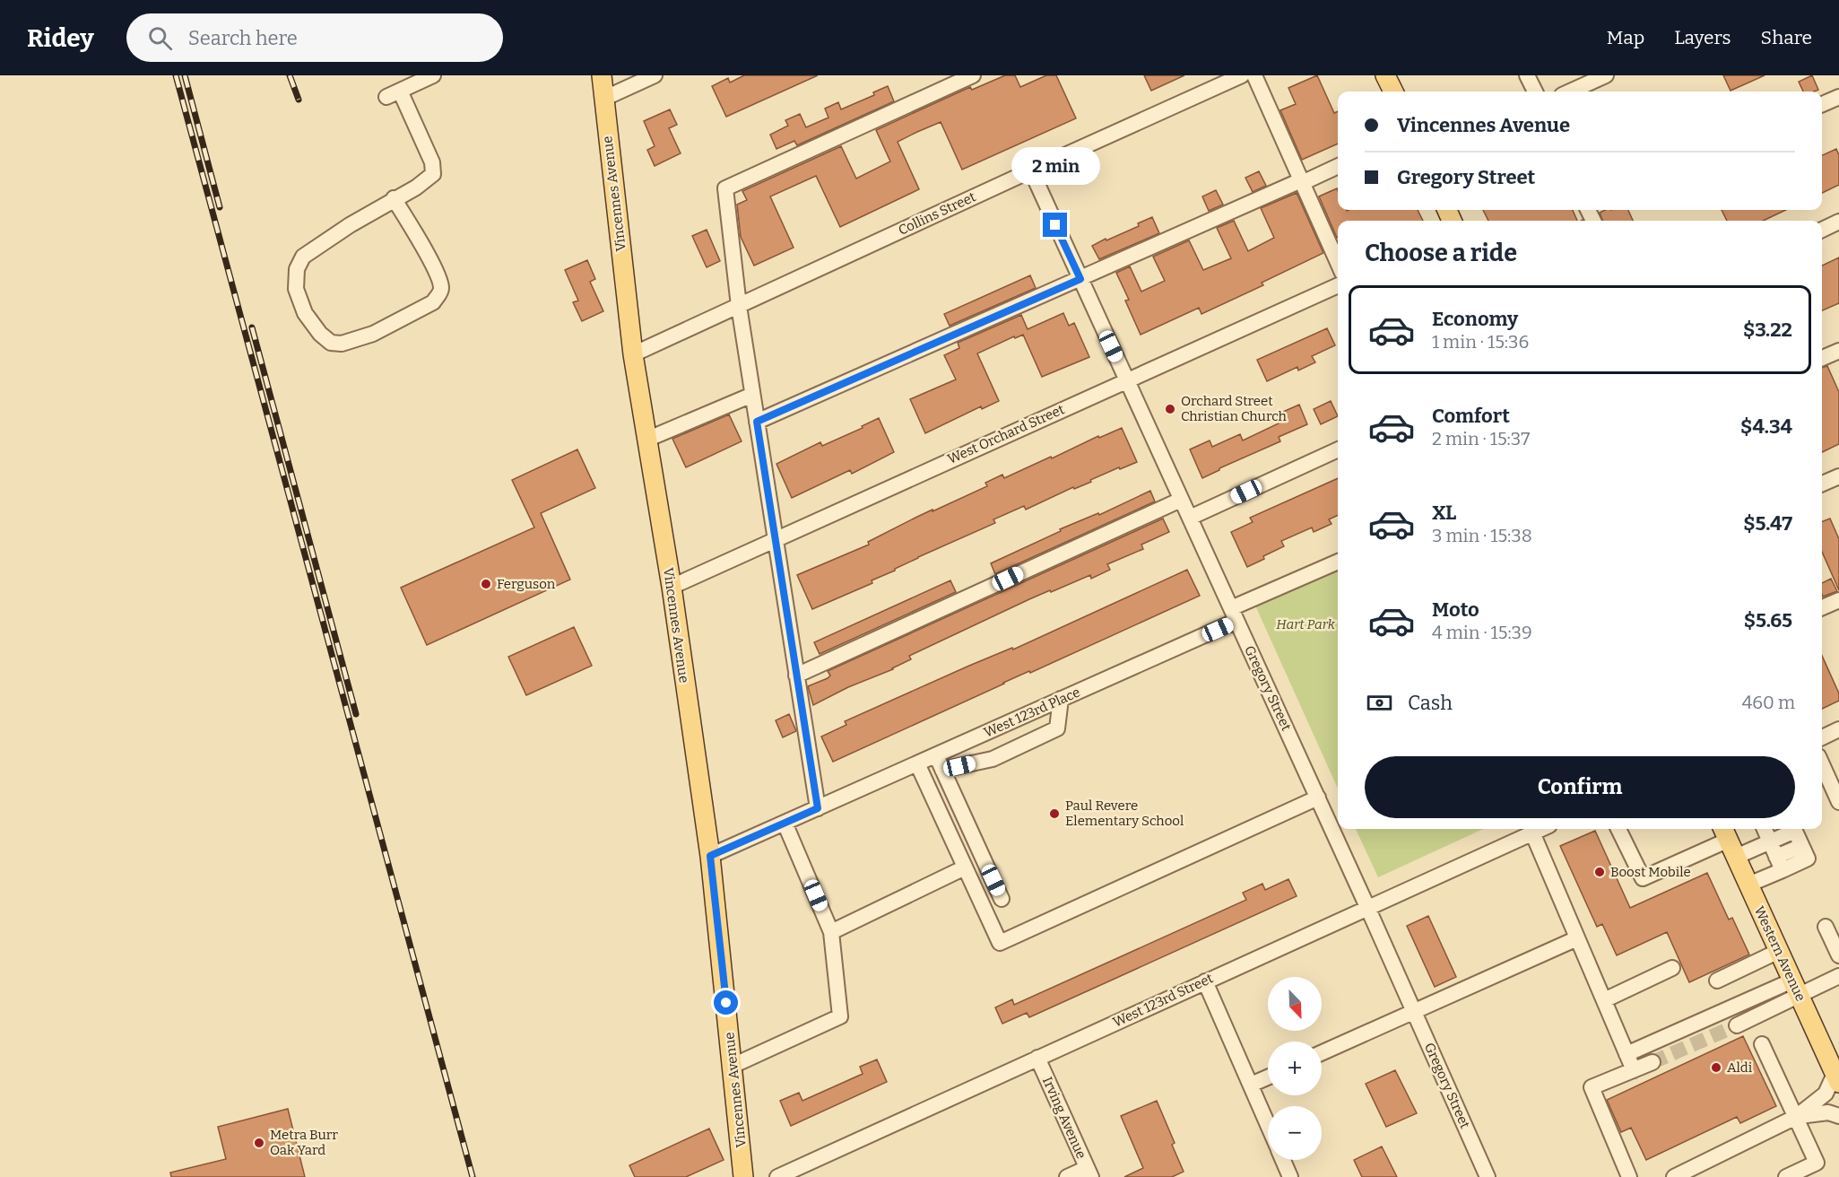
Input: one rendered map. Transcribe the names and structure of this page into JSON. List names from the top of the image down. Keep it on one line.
{"streets":{"main road":["Vincennes Avenue","Western Avenue"],"street":["Collins Street","West Orchard Street","Gregory Street","West 123rd Place","West 123rd Street","Irving Avenue"]},"crossings":[["Vincennes Avenue","Collins Street"],["Vincennes Avenue","West Orchard Street"],["Vincennes Avenue","West 123rd Place"],["Collins Street","Gregory Street"],["West Orchard Street","Gregory Street"],["Gregory Street","West 123rd Place"],["Gregory Street","West 123rd Street"],["West 123rd Street","Irving Avenue"]],"parks":["Hart Park"],"places":["Orchard Street Christian Church","Ferguson","Paul Revere Elementary School","Boost Mobile","Aldi","Metra Burr Oak Yard"],"north":"bottom right","page":{"header":"Ridey","search":"Search here","nav":["Map","Layers","Share"],"banner":["Vincennes Avenue","Gregory Street"],"bubble":"2 min","heading":"Choose a ride","list":[{"name":"Economy","note":"1 min · 15:36","value":"$3.22"},{"name":"Comfort","note":"2 min · 15:37","value":"$4.34"},{"name":"XL","note":"3 min · 15:38","value":"$5.47"},{"name":"Moto","note":"4 min · 15:39","value":"$5.65"}],"pay":["Cash","460 m"],"buttons":"Confirm","map_buttons":["+","−"]}}
